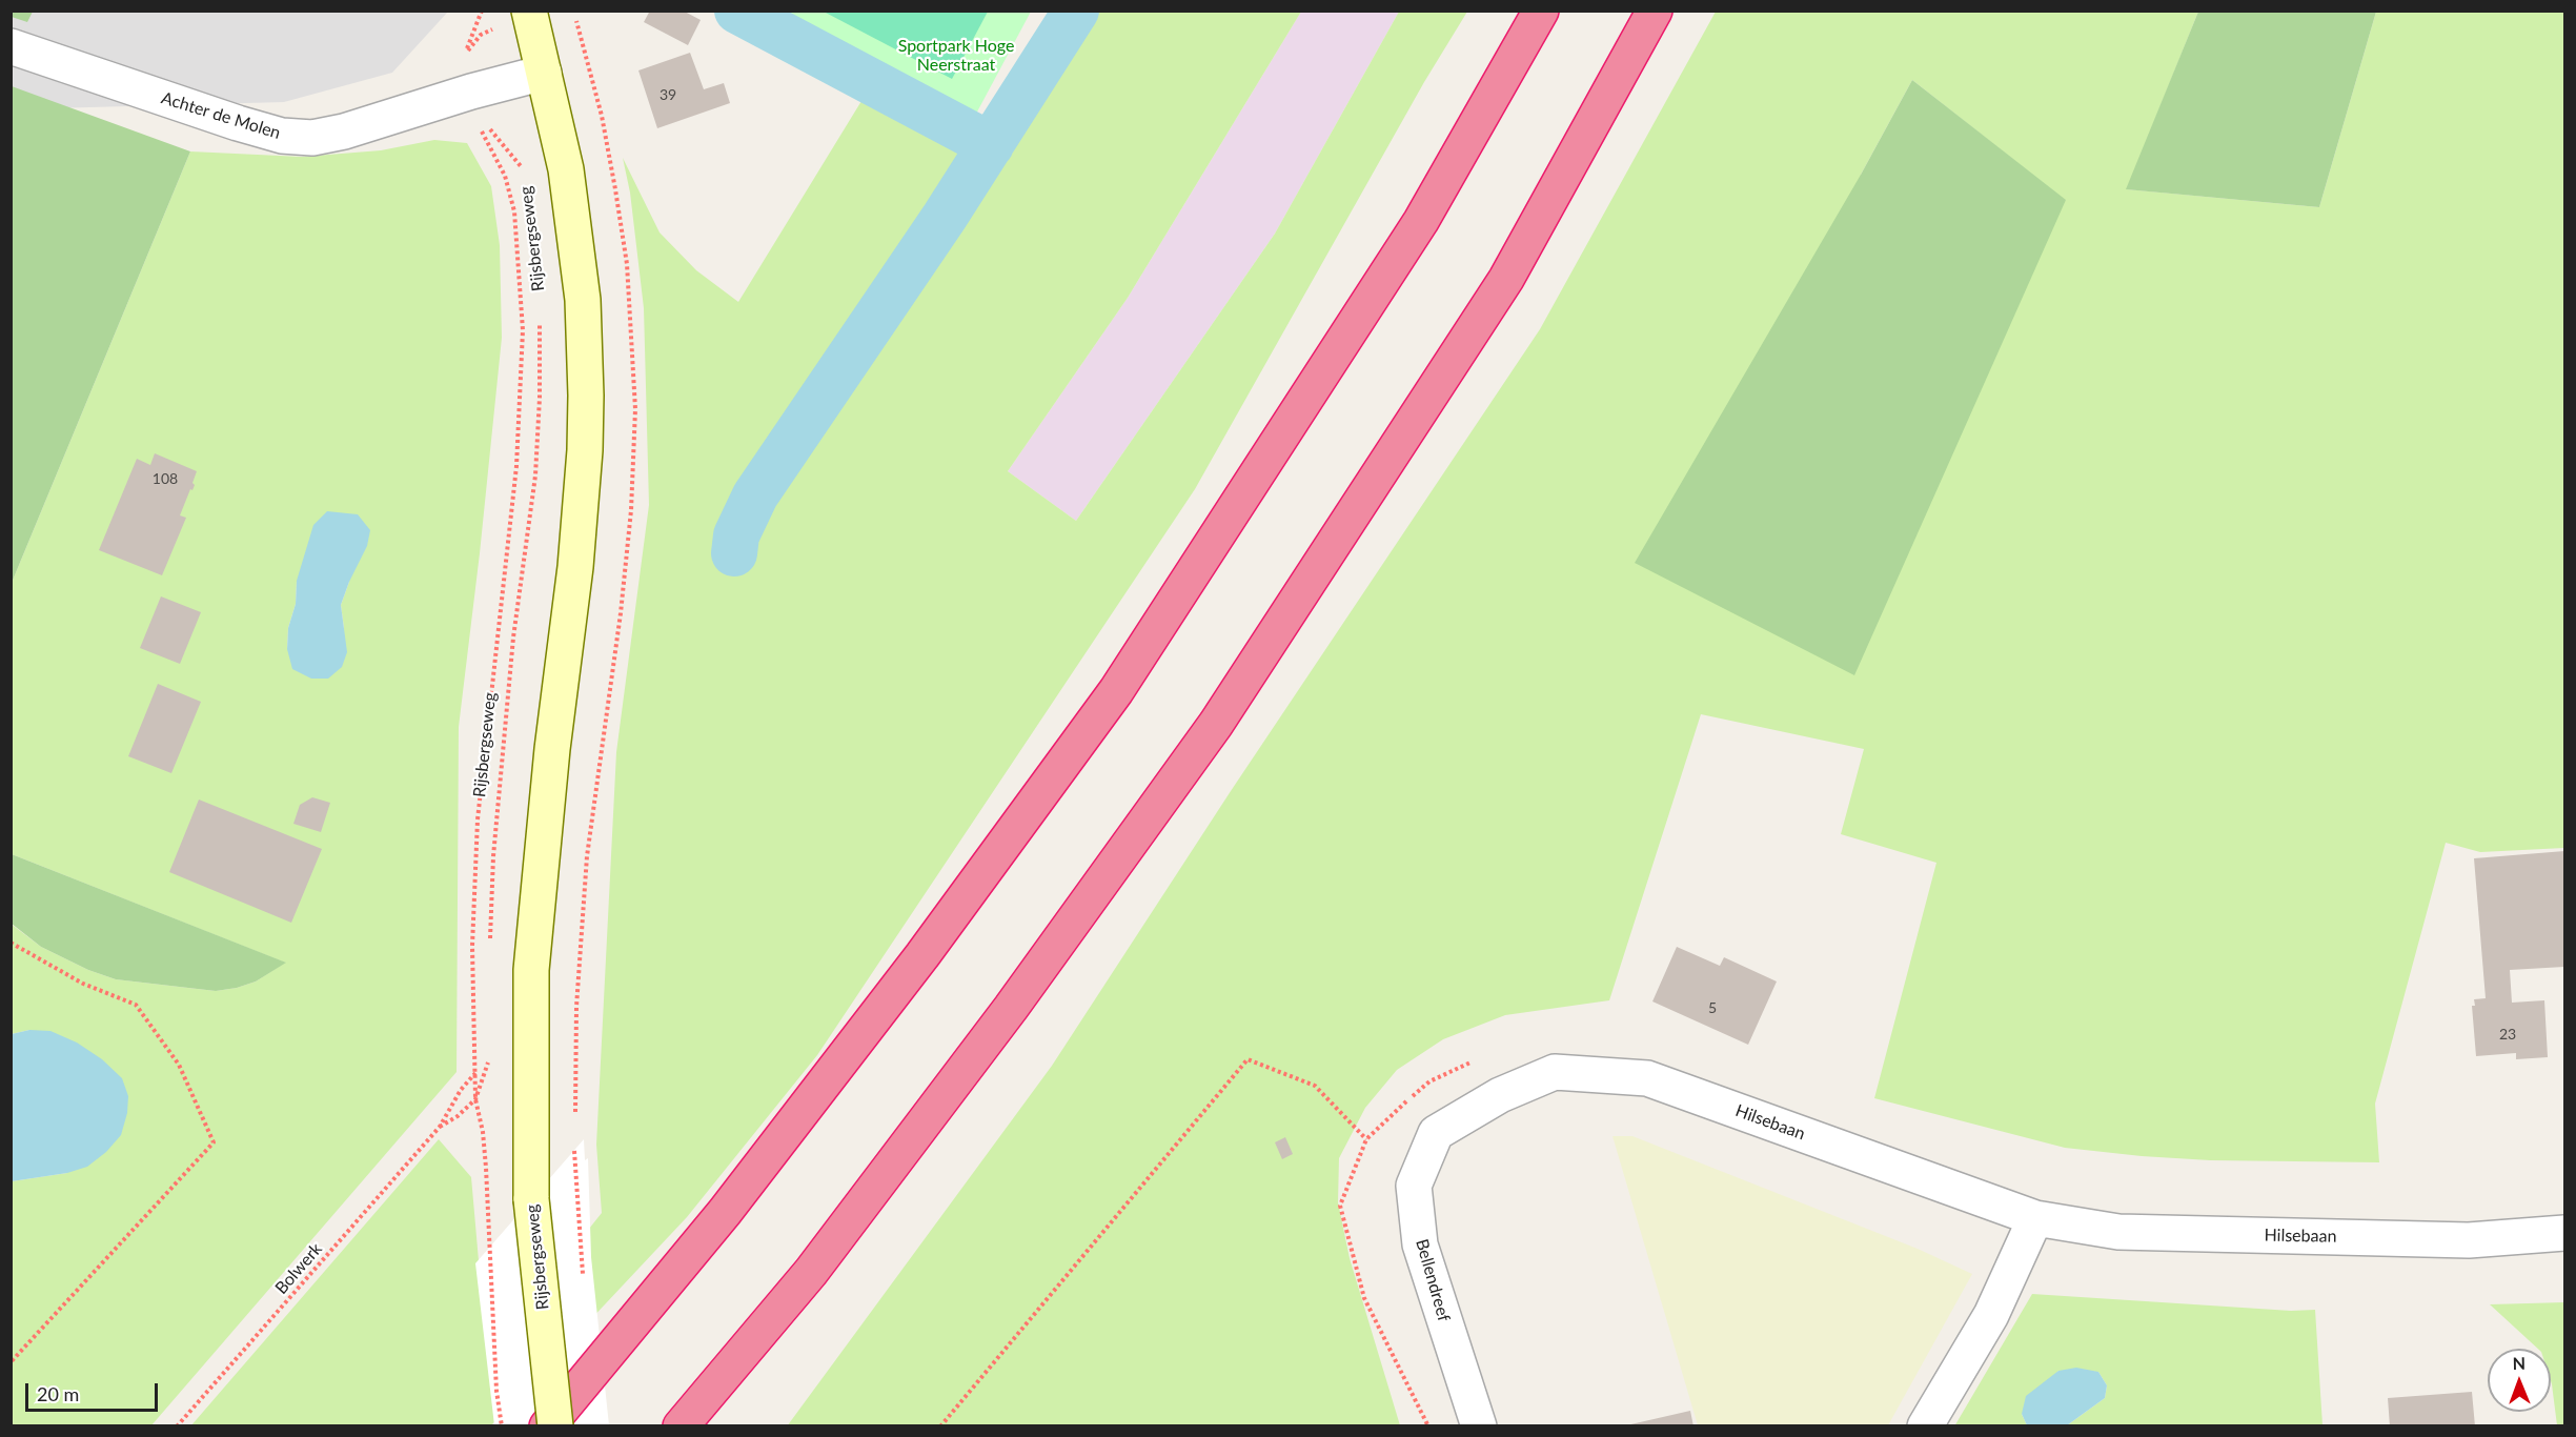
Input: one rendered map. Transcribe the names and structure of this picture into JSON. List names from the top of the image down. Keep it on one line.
{"streets":{"main road":["Rijsbergseweg"],"street":["Achter de Molen","Hilsebaan","Bellendreef"],"path":["Bolwerk"]},"crossings":[["Achter de Molen","Rijsbergseweg"],["Rijsbergseweg","Bolwerk"],["Hilsebaan","Bellendreef"]],"parks":["Sportpark Hoge Neerstraat"],"house_numbers":["39","108","5","23"],"scale_bar":"20 m","north":"top"}
